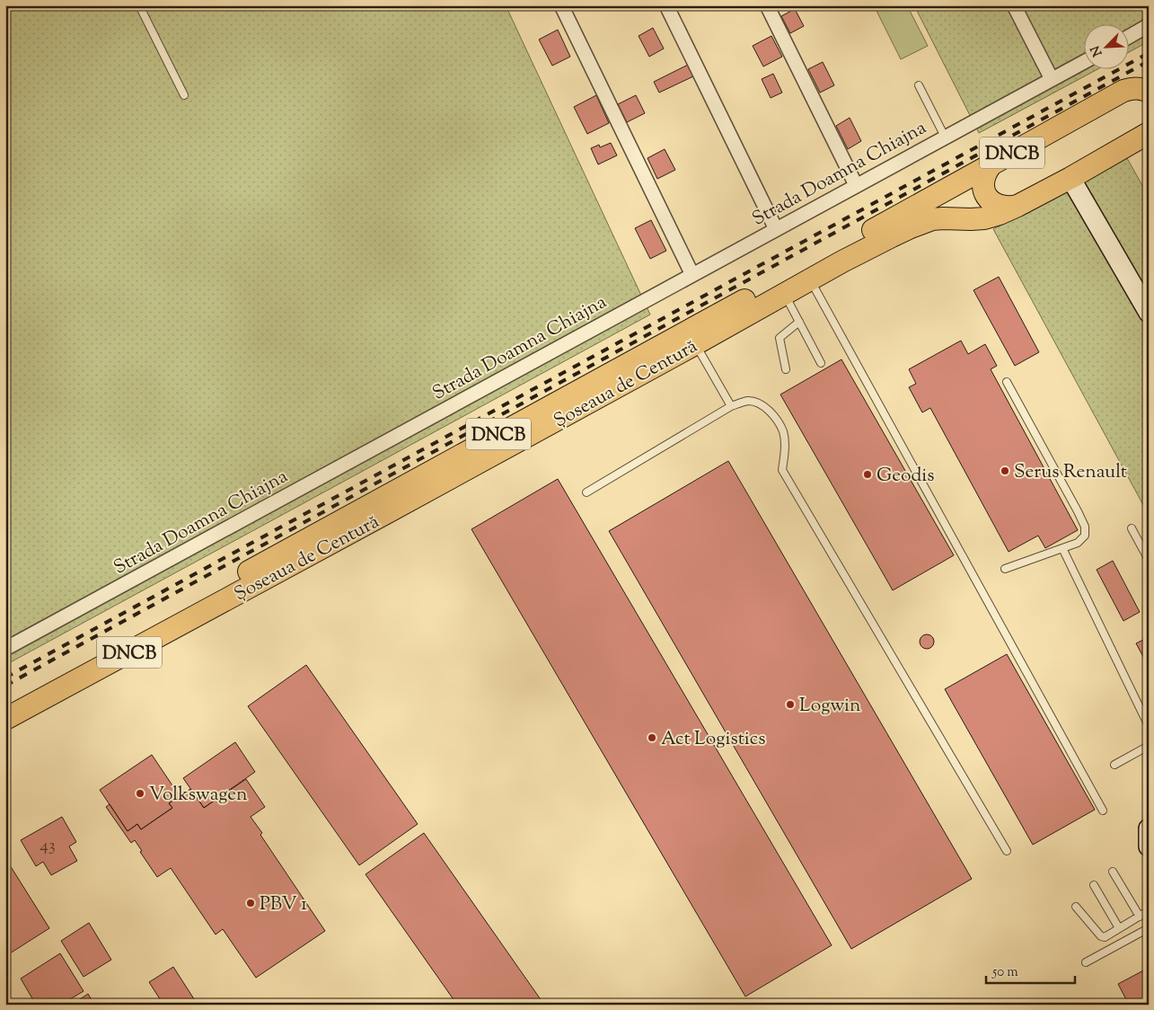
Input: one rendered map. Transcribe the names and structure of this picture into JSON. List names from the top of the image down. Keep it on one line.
{"streets":{"main road":["DNCB","Șoseaua de Centură"],"street":["Strada Doamna Chiajna"]},"crossings":[["DNCB","Șoseaua de Centură"]],"places":["Serus Renault","Geodis","Logwin","Act Logistics","Volkswagen","PBV 1"],"house_numbers":["43"],"scale_bar":"50 m","north":"bottom left"}
